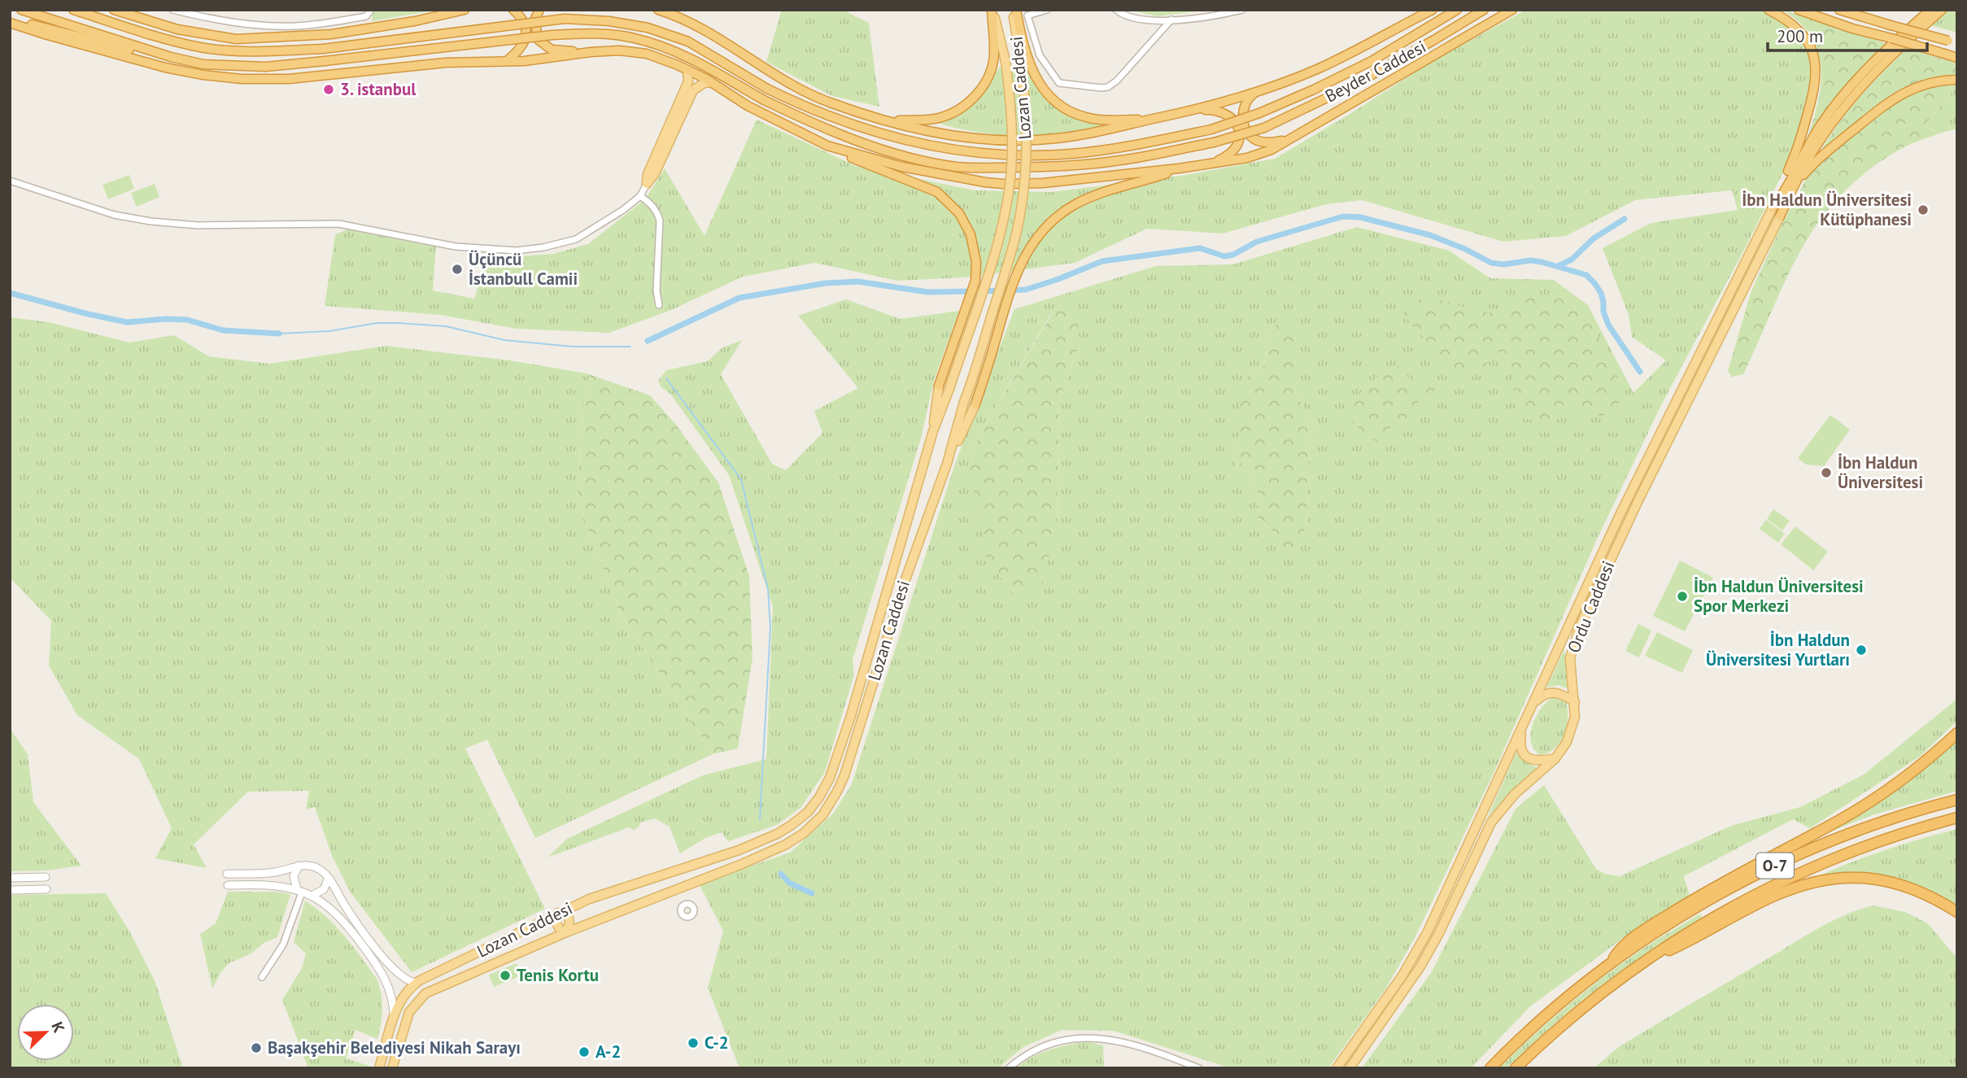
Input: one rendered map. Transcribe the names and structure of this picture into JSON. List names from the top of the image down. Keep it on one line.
{"streets":{"highway":["Beyder Caddesi","O-7"],"main road":["Lozan Caddesi","Ordu Caddesi"]},"places":["3. istanbul","İbn Haldun Üniversitesi Kütüphanesi","Üçüncü İstanbull Camii","İbn Haldun Üniversitesi","İbn Haldun Üniversitesi Spor Merkezi","İbn Haldun Üniversitesi Yurtları","Tenis Kortu","C-2","Başakşehir Belediyesi Nikah Sarayı","A-2"],"scale_bar":"200 m","north":"top right"}
